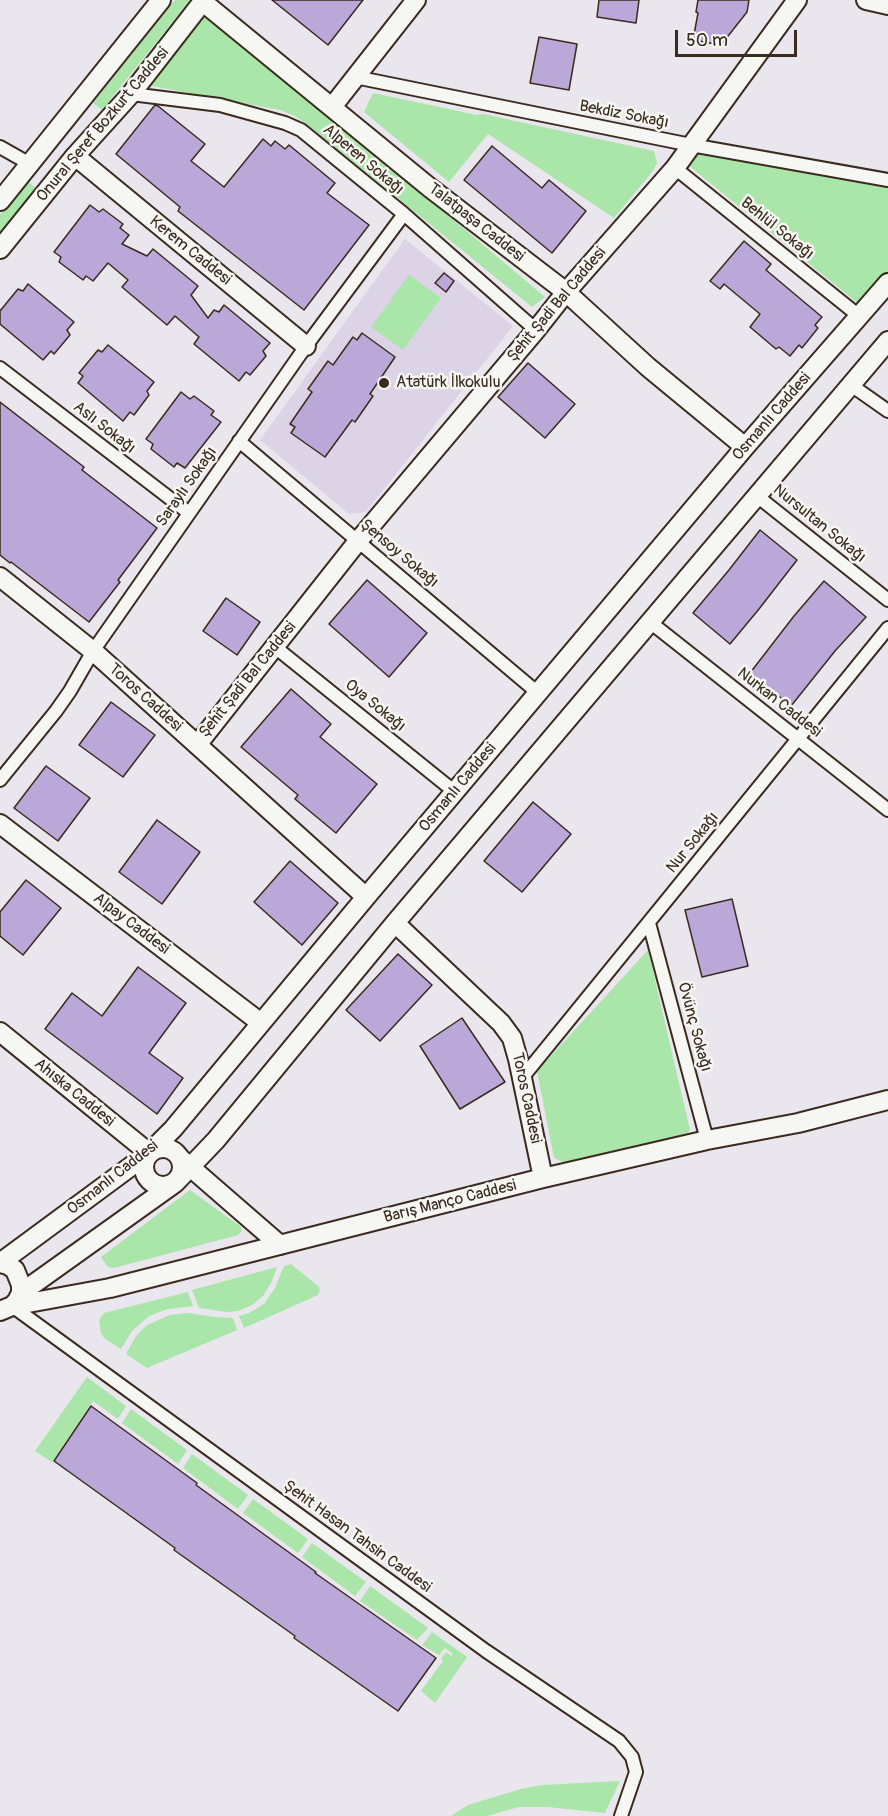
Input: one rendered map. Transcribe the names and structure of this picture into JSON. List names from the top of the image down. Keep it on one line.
{"streets":{"street":["Bekdiz Sokağı","Onural Şeref Bozkurt Caddesi","Alperen Sokağı","Talatpaşa Caddesi","Behlül Sokağı","Kerem Caddesi","Şehit Şadi Bal Caddesi","Osmanlı Caddesi","Aslı Sokağı","Saraylı Sokağı","Nursultan Sokağı","Şensoy Sokağı","Toros Caddesi","Nurkan Caddesi","Oya Sokağı","Nur Sokağı","Alpay Caddesi","Övünç Sokağı","Ahıska Caddesi","Barış Manço Caddesi","Şehit Hasan Tahsin Caddesi"]},"crossings":[["Bekdiz Sokağı","Şehit Şadi Bal Caddesi"],["Onural Şeref Bozkurt Caddesi","Alperen Sokağı"],["Onural Şeref Bozkurt Caddesi","Talatpaşa Caddesi"],["Onural Şeref Bozkurt Caddesi","Kerem Caddesi"],["Alperen Sokağı","Şehit Şadi Bal Caddesi"],["Alperen Sokağı","Saraylı Sokağı"],["Talatpaşa Caddesi","Şehit Şadi Bal Caddesi"],["Talatpaşa Caddesi","Osmanlı Caddesi"],["Behlül Sokağı","Şehit Şadi Bal Caddesi"],["Behlül Sokağı","Osmanlı Caddesi"],["Kerem Caddesi","Saraylı Sokağı"],["Şehit Şadi Bal Caddesi","Şensoy Sokağı"],["Şehit Şadi Bal Caddesi","Toros Caddesi"],["Şehit Şadi Bal Caddesi","Oya Sokağı"],["Osmanlı Caddesi","Şensoy Sokağı"],["Osmanlı Caddesi","Toros Caddesi"],["Osmanlı Caddesi","Oya Sokağı"],["Osmanlı Caddesi","Alpay Caddesi"],["Osmanlı Caddesi","Ahıska Caddesi"],["Aslı Sokağı","Saraylı Sokağı"],["Saraylı Sokağı","Şensoy Sokağı"],["Saraylı Sokağı","Toros Caddesi"],["Toros Caddesi","Nur Sokağı"],["Toros Caddesi","Barış Manço Caddesi"],["Nurkan Caddesi","Nur Sokağı"],["Nur Sokağı","Övünç Sokağı"],["Övünç Sokağı","Barış Manço Caddesi"],["Barış Manço Caddesi","Şehit Hasan Tahsin Caddesi"]],"places":["Atatürk İlkokulu"],"scale_bar":"50 m"}
